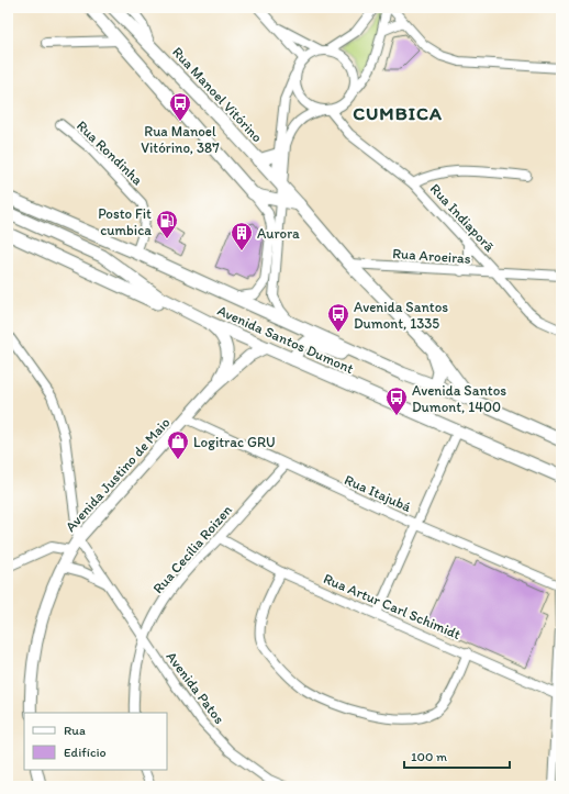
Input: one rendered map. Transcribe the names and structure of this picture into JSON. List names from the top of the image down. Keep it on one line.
{"streets":{"main road":["Rua Manoel Vitórino","Avenida Santos Dumont"],"street":["Rua Rondinha","Rua Indiaporã","Rua Aroeiras","Avenida Justino de Maio","Rua Itajubá","Rua Cecília Roizen","Rua Artur Carl Schimidt","Avenida Patos"]},"crossings":[["Rua Manoel Vitórino","Rua Aroeiras"],["Rua Manoel Vitórino","Avenida Santos Dumont"],["Rua Rondinha","Avenida Santos Dumont"],["Rua Indiaporã","Rua Aroeiras"],["Avenida Santos Dumont","Avenida Justino de Maio"],["Avenida Justino de Maio","Rua Itajubá"],["Avenida Justino de Maio","Avenida Patos"],["Rua Itajubá","Rua Cecília Roizen"],["Rua Cecília Roizen","Rua Artur Carl Schimidt"],["Rua Cecília Roizen","Avenida Patos"]],"districts":["CUMBICA"],"places":{"bus stop":["Rua Manoel Vitórino, 387","Avenida Santos Dumont, 1335","Avenida Santos Dumont, 1400"],"fuel station":["Posto Fit cumbica"],"building":["Aurora"],"shop":["Logitrac GRU"]},"legend":["Rua","Edifício"],"scale_bar":"100 m"}
